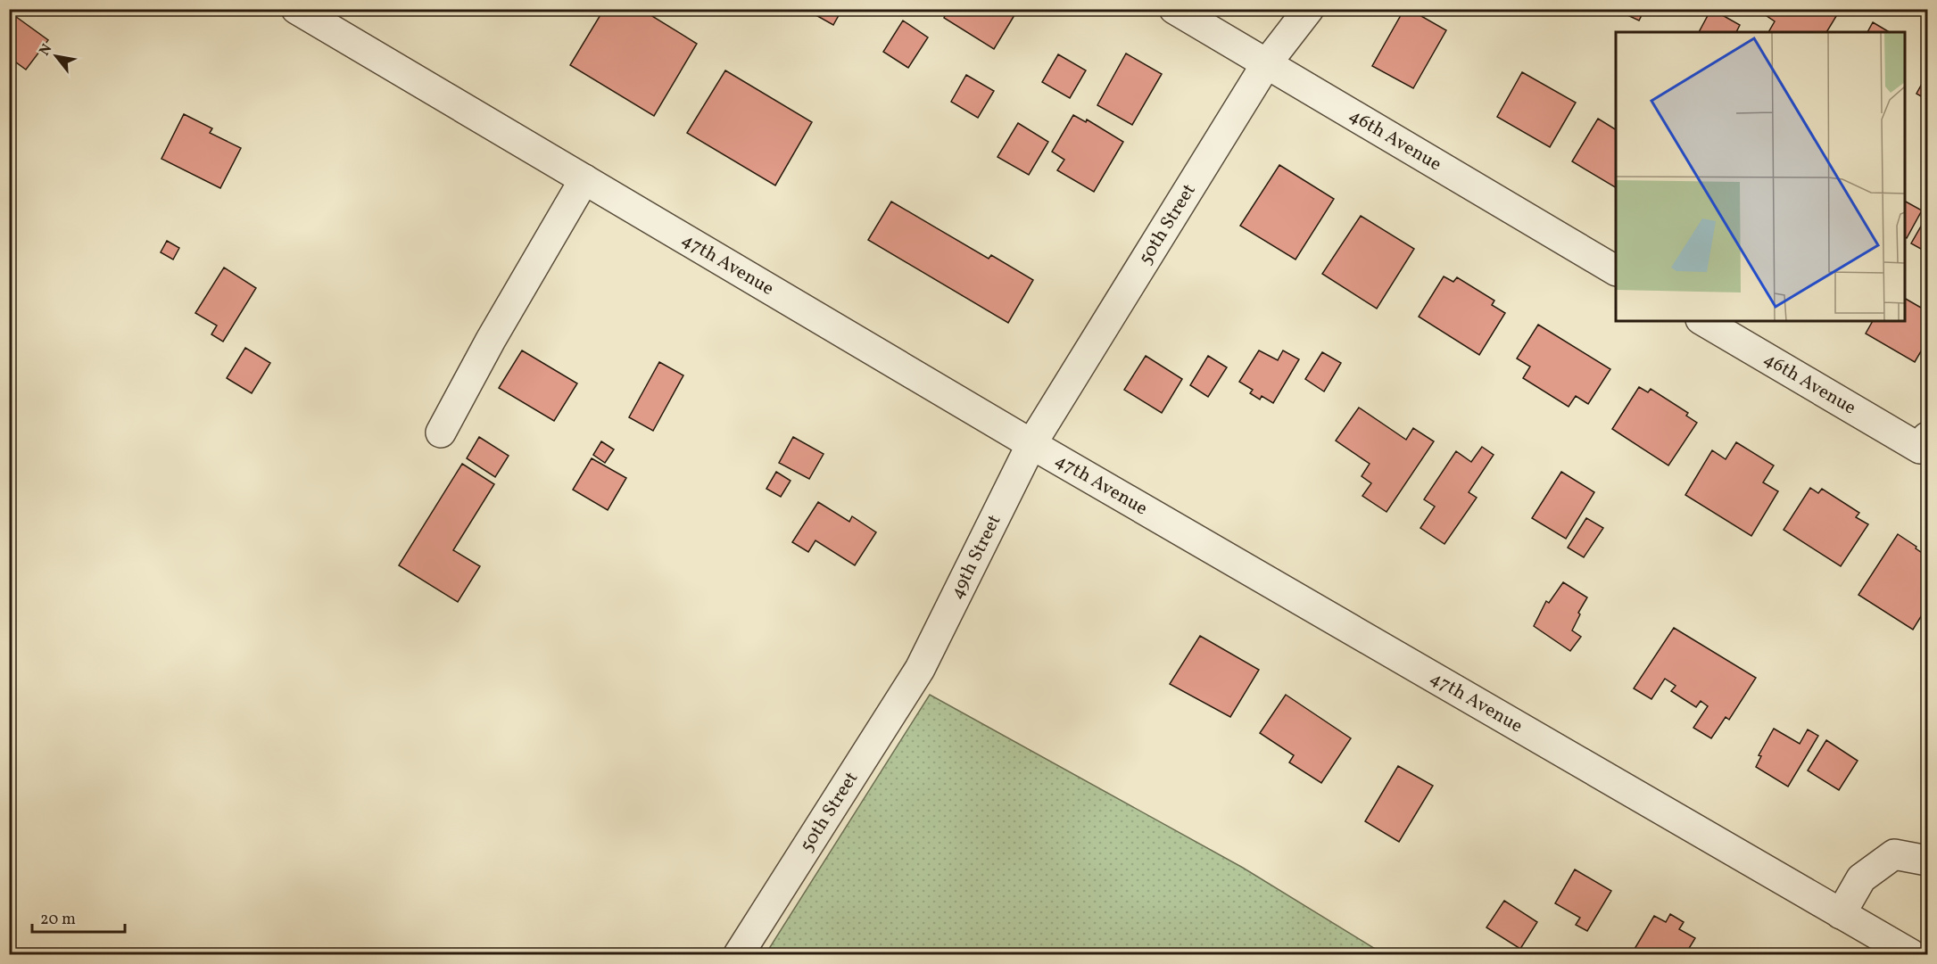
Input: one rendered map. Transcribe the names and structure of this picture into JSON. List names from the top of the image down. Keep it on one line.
{"streets":{"street":["46th Avenue","50th Street","47th Avenue","49th Street"]},"crossings":[["46th Avenue","50th Street"],["50th Street","47th Avenue"],["50th Street","49th Street"],["47th Avenue","49th Street"]],"scale_bar":"20 m","north":"top left"}
